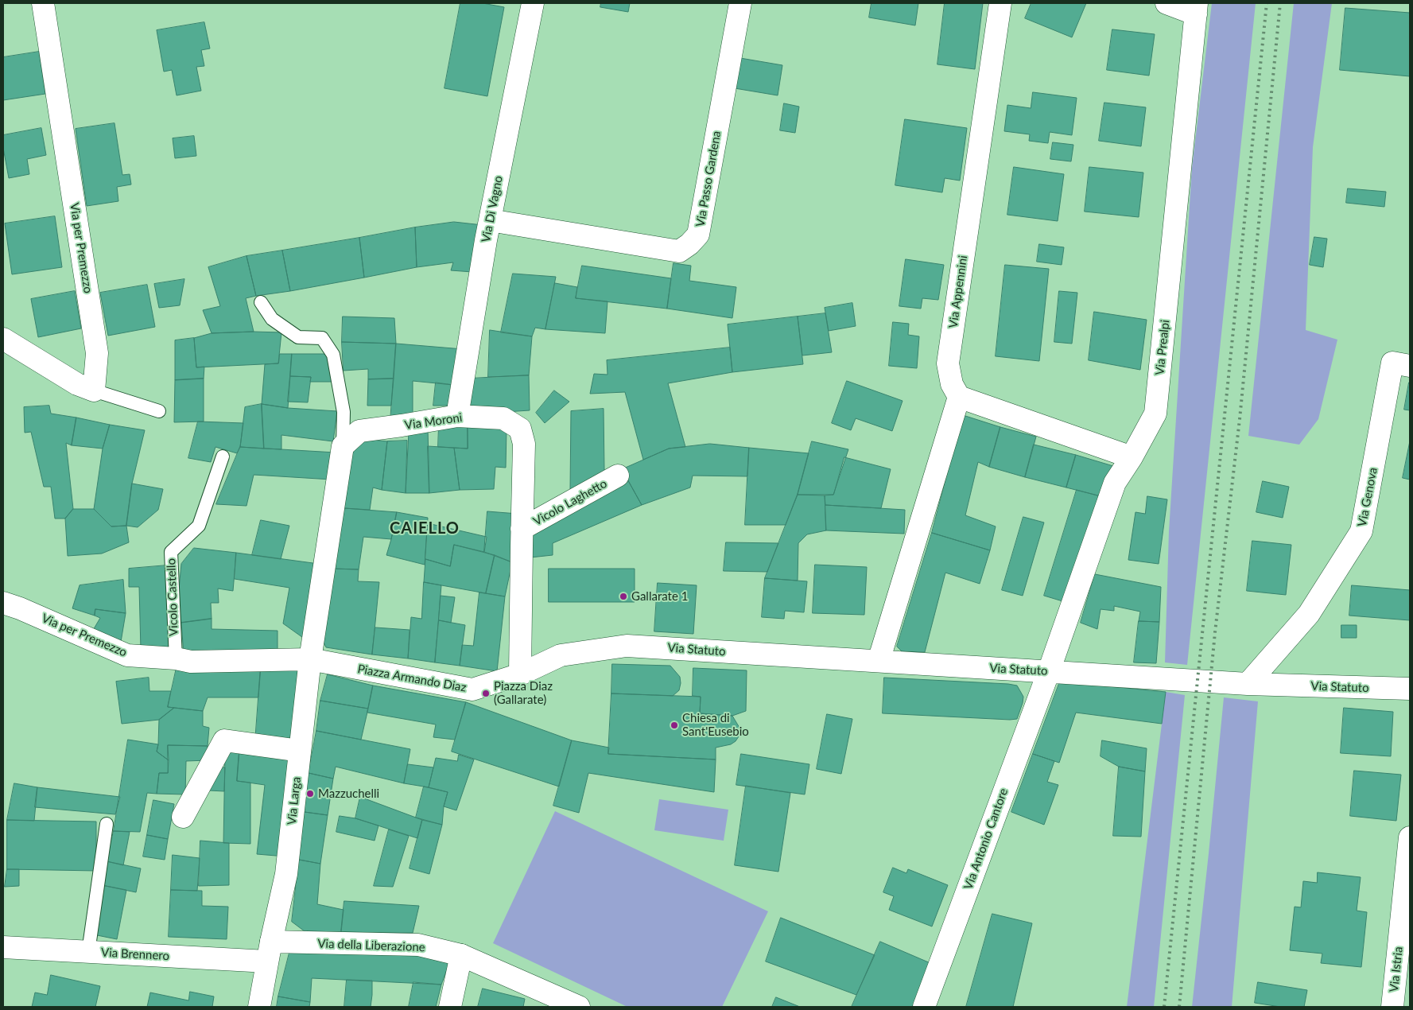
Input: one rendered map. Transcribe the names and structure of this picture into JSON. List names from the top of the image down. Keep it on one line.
{"streets":{"street":["Via Passo Gardena","Via Di Vagno","Via per Premezzo","Via Appennini","Via Prealpi","Via Moroni","Via Genova","Vicolo Laghetto","Via Statuto","Piazza Armando Diaz","Via Larga","Via Antonio Cantore","Via della Liberazione","Via Brennero","Via Istria"],"lane":["Vicolo Castello"]},"crossings":[["Via Passo Gardena","Via Di Vagno"],["Via Di Vagno","Via Moroni"],["Via per Premezzo","Vicolo Castello"],["Via per Premezzo","Piazza Armando Diaz"],["Via per Premezzo","Via Larga"],["Via Prealpi","Via Statuto"],["Via Prealpi","Via Antonio Cantore"],["Via Moroni","Vicolo Laghetto"],["Via Moroni","Piazza Armando Diaz"],["Via Genova","Via Statuto"],["Via Statuto","Piazza Armando Diaz"],["Via Statuto","Via Antonio Cantore"],["Piazza Armando Diaz","Via Larga"],["Via Larga","Via della Liberazione"],["Via Larga","Via Brennero"],["Via della Liberazione","Via Brennero"]],"districts":["CAIELLO"],"places":["Gallarate 1","Piazza Diaz (Gallarate)","Chiesa di Sant'Eusebio","Mazzuchelli"]}
